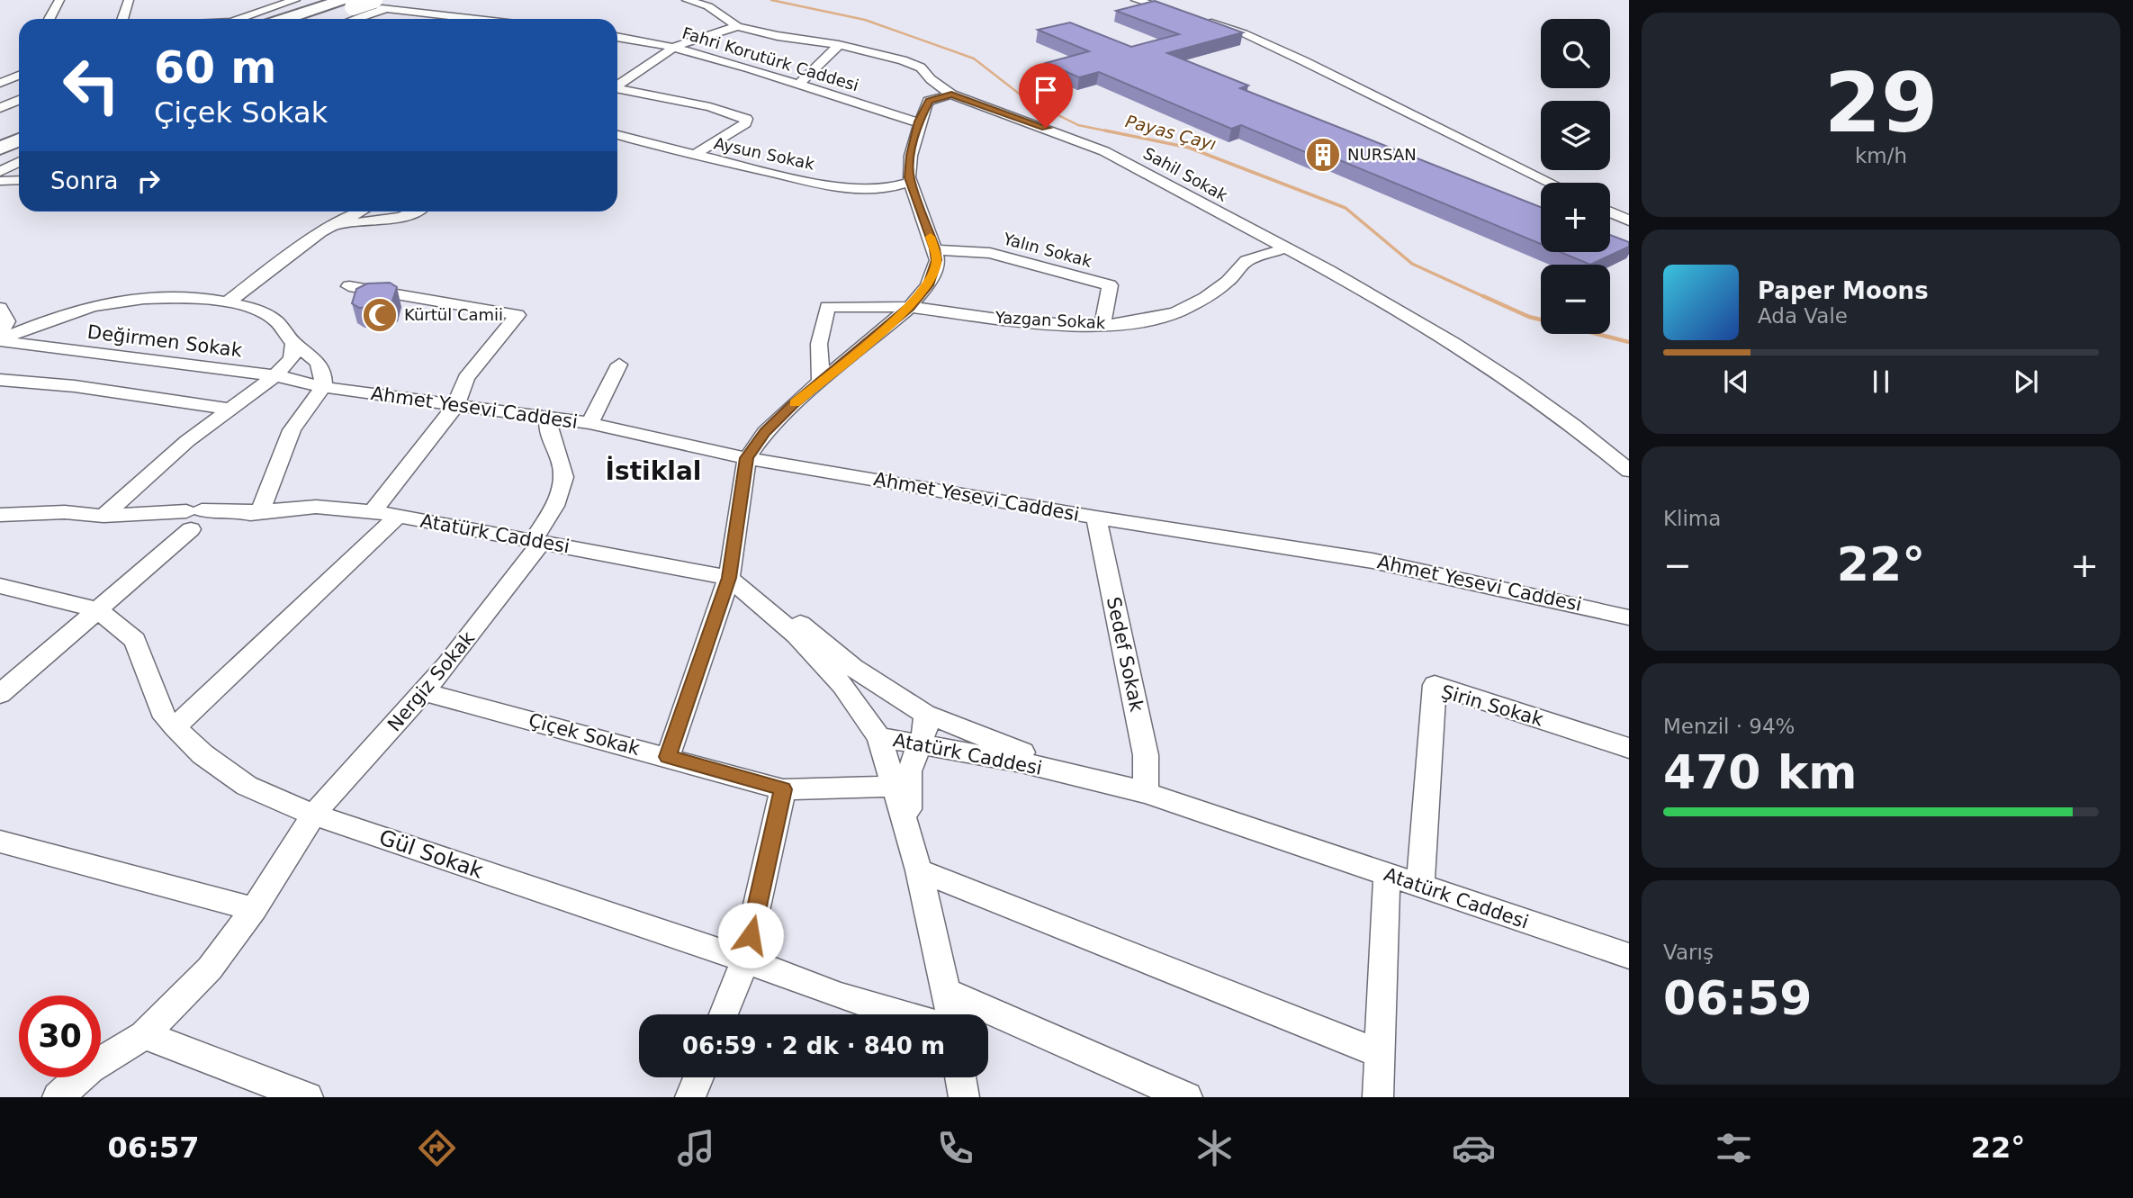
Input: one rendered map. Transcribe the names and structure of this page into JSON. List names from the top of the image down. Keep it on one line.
{"streets":{"street":["Fahri Korutürk Caddesi","Aysun Sokak","Sahil Sokak","Yalın Sokak","Yazgan Sokak","Değirmen Sokak","Ahmet Yesevi Caddesi","Atatürk Caddesi","Sedef Sokak","Nergiz Sokak","Şirin Sokak","Çiçek Sokak","Gül Sokak"]},"crossings":[["Sahil Sokak","Yazgan Sokak"],["Yalın Sokak","Yazgan Sokak"],["Değirmen Sokak","Ahmet Yesevi Caddesi"],["Ahmet Yesevi Caddesi","Sedef Sokak"],["Ahmet Yesevi Caddesi","Nergiz Sokak"],["Atatürk Caddesi","Sedef Sokak"],["Atatürk Caddesi","Nergiz Sokak"],["Atatürk Caddesi","Şirin Sokak"],["Nergiz Sokak","Çiçek Sokak"],["Nergiz Sokak","Gül Sokak"]],"districts":["İstiklal"],"water":["Payas Çayı"],"places":{"building":["NURSAN"],"mosque":["Kürtül Camii"]},"page":{"tile":[["29","km/h"],"Klima",["Menzil · 94%","470 km"],["Varış","06:59"]],"map_buttons":["+","−"],"turn":["60 m","Çiçek Sokak"],"then":"Sonra","song":["Paper Moons","Ada Vale"],"heat":["−","22°","+"],"limit":"30","trip":"06:59 · 2 dk · 840 m","tabs":["06:57","22°"]}}
